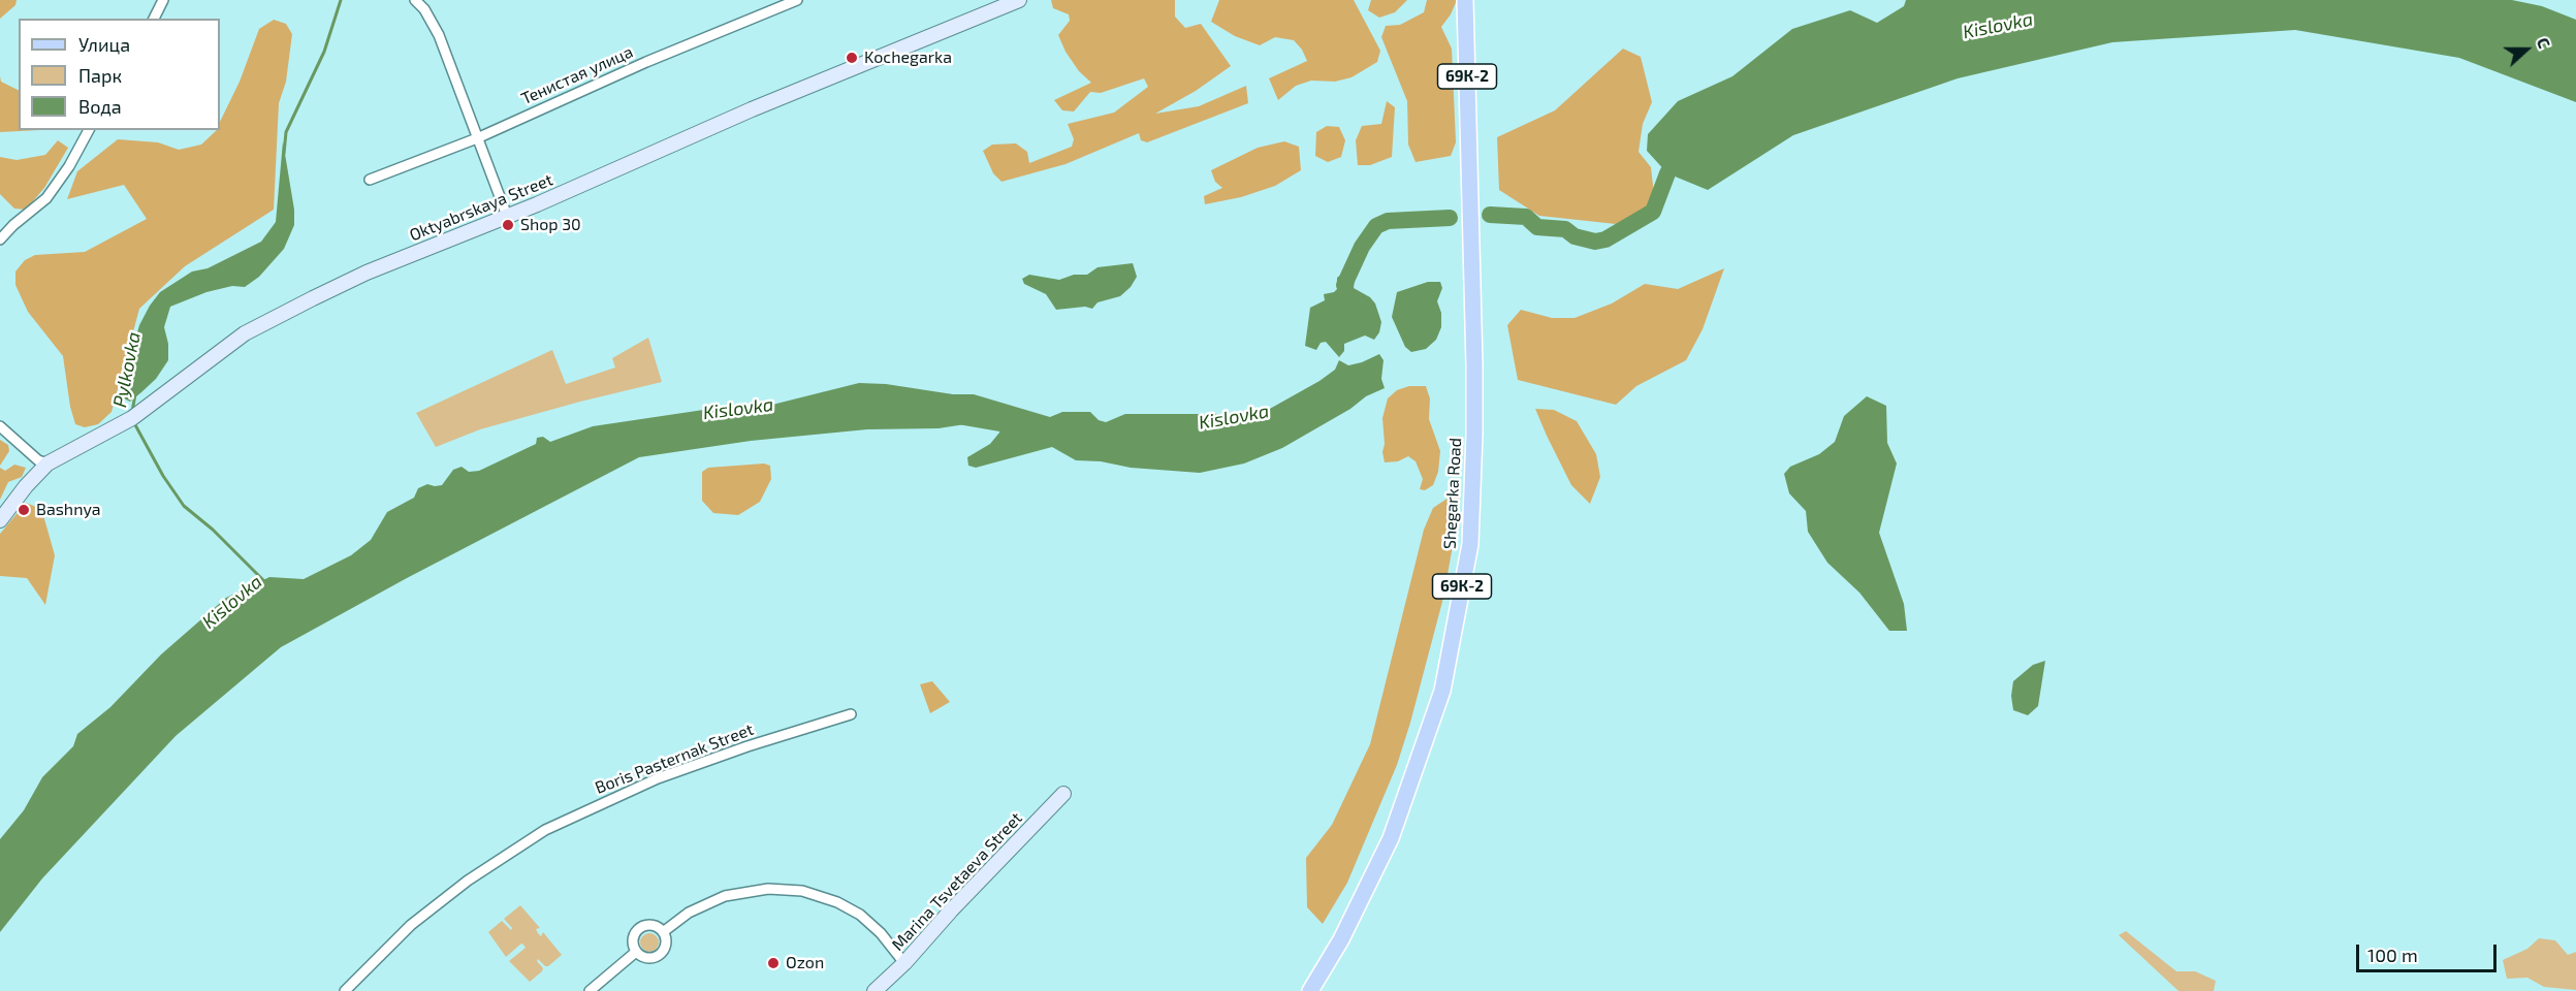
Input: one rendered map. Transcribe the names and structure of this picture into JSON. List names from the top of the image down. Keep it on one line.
{"streets":{"main road":["69К-2","Shegarka Road"],"street":["Тенистая улица","Oktyabrskaya Street","Boris Pasternak Street","Marina Tsvetaeva Street"]},"water":["Kislovka","Pylkovka"],"places":["Kochegarka","Shop 30","Bashnya","Ozon"],"legend":["Улица","Парк","Вода"],"scale_bar":"100 m","north":"right"}
